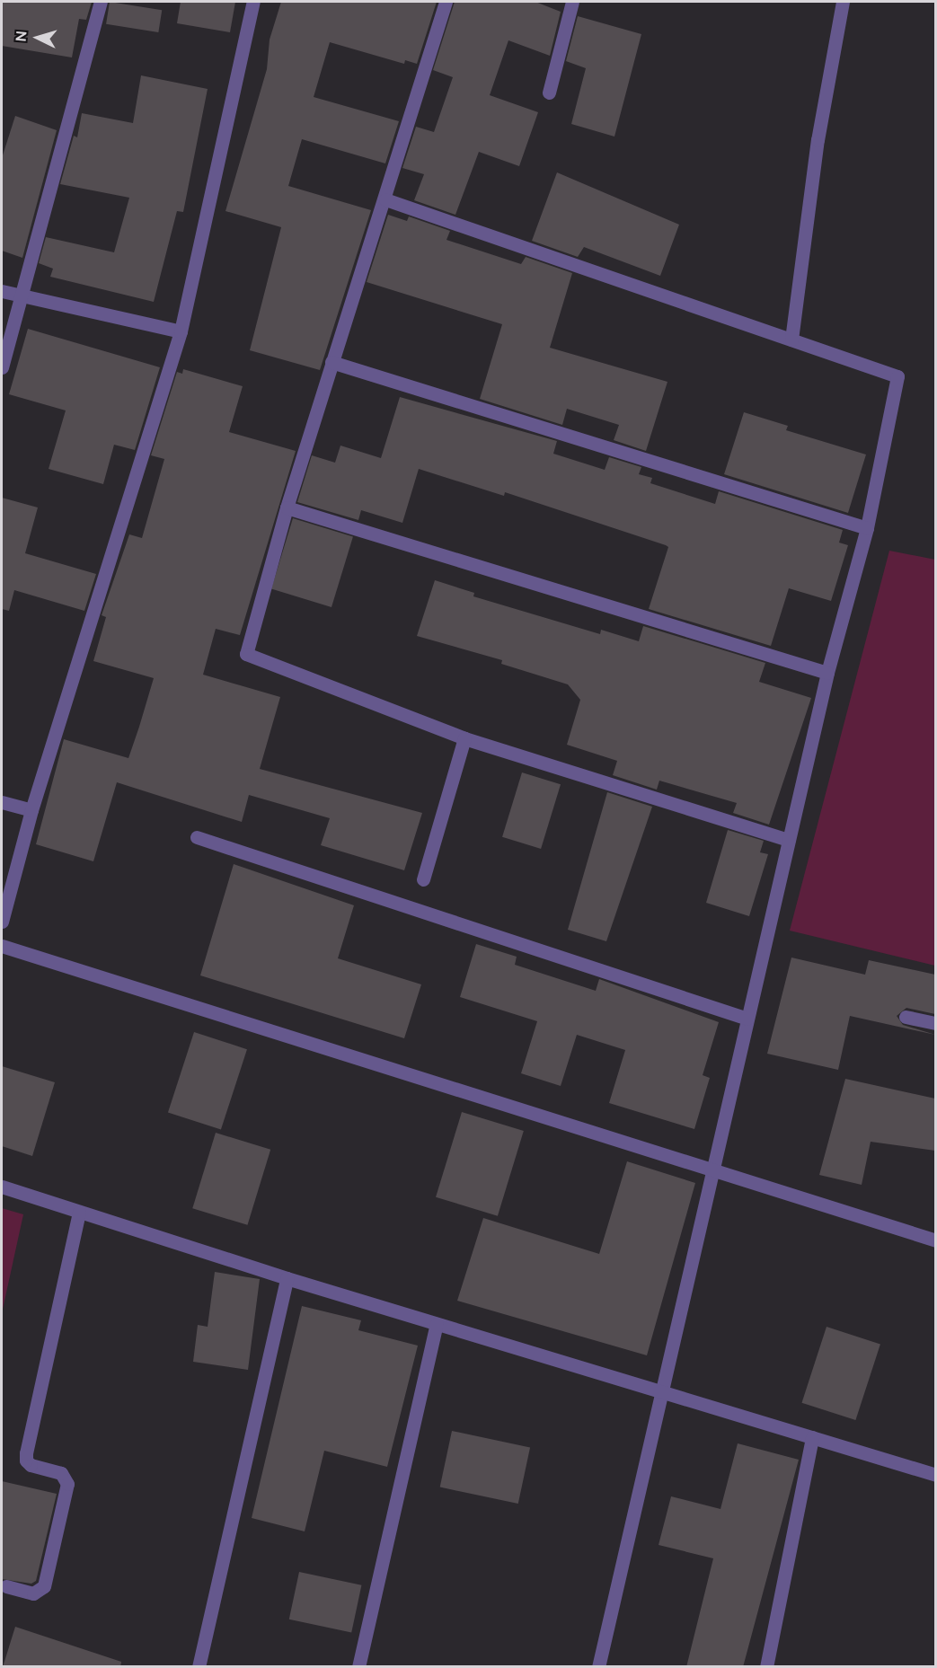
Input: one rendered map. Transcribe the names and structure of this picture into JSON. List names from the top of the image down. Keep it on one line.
{"north":"left"}
